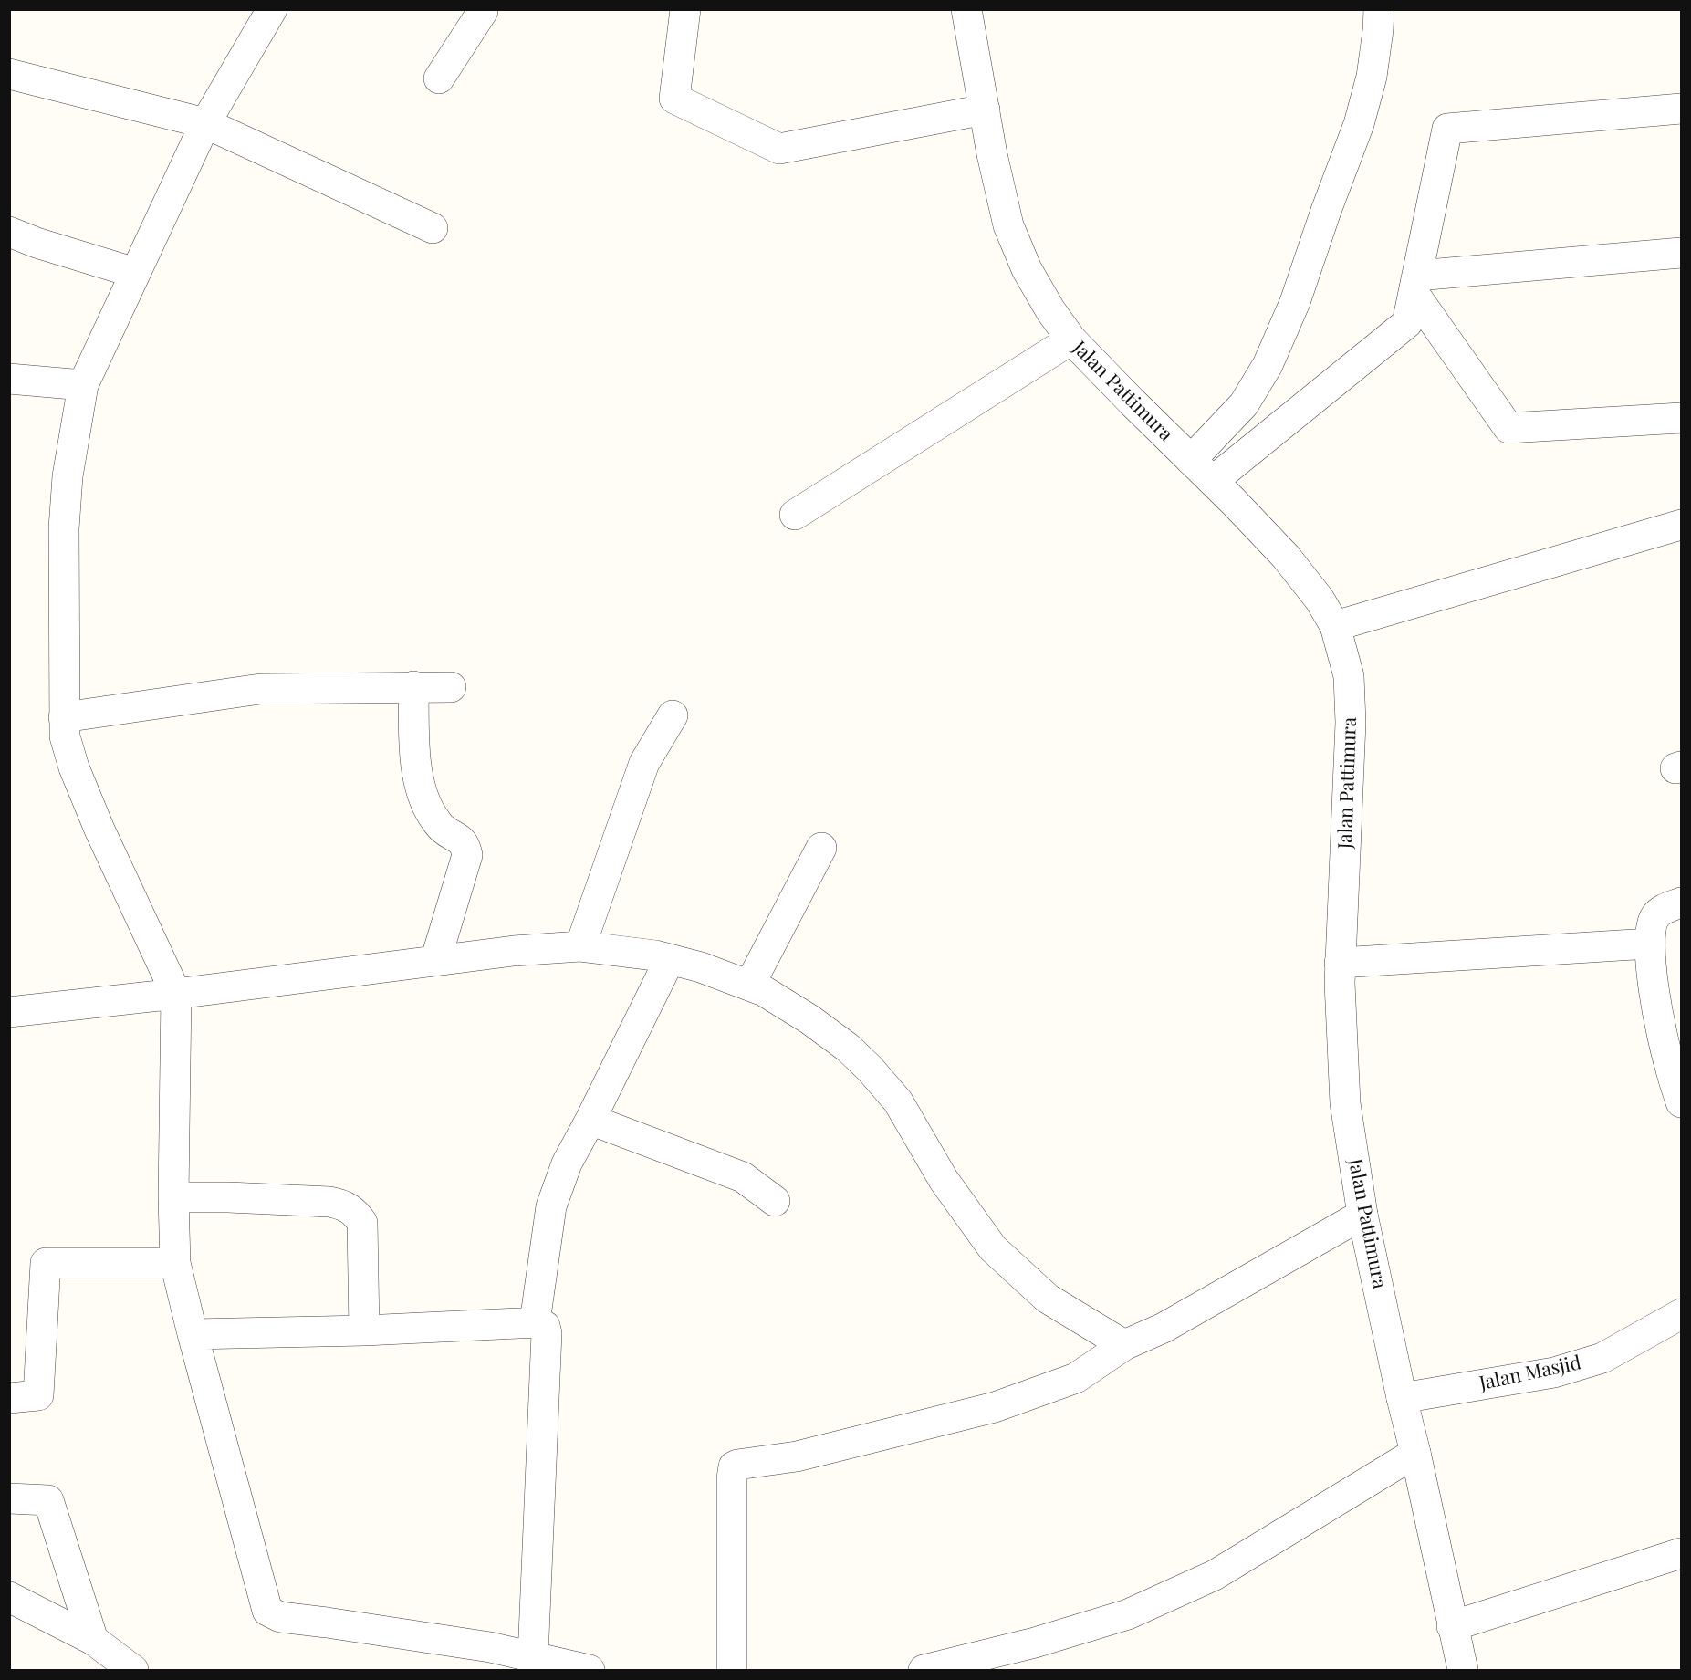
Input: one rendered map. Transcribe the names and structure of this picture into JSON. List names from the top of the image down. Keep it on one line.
{"streets":{"street":["Jalan Pattimura","Jalan Masjid"]},"crossings":[["Jalan Pattimura","Jalan Masjid"]]}
